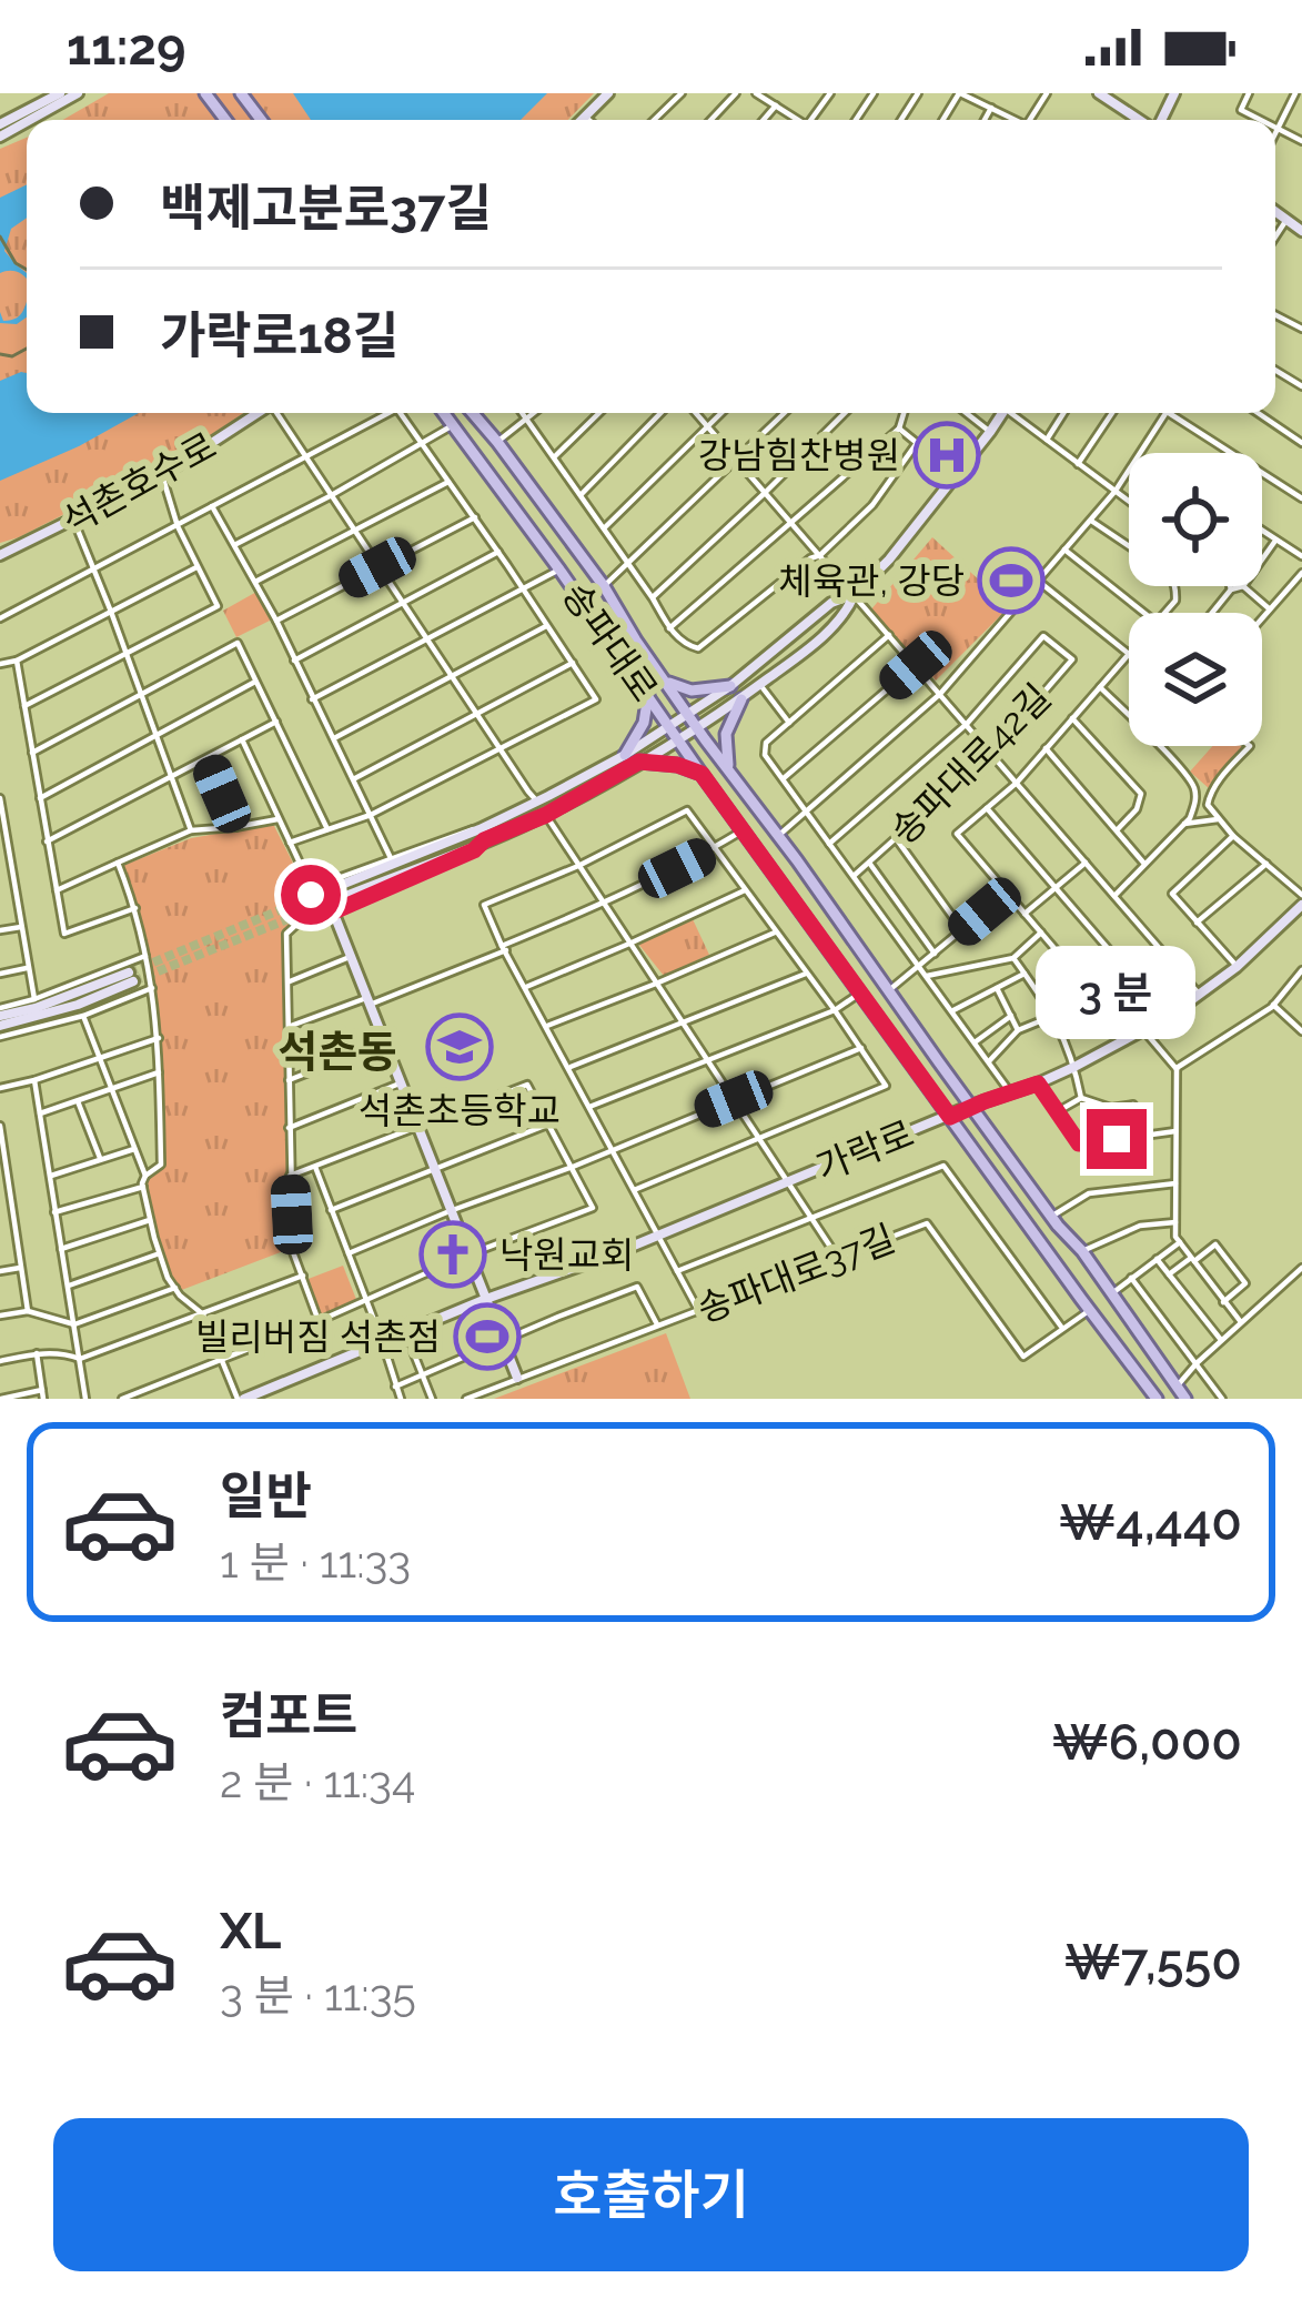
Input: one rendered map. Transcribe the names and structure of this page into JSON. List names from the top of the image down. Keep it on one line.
{"streets":{"main road":["송파대로"],"street":["석촌호수로","송파대로42길","가락로","송파대로37길"]},"crossings":[["송파대로","송파대로42길"],["송파대로","가락로"],["송파대로","송파대로37길"]],"districts":["석촌동"],"places":{"hospital":["강남힘찬병원"],"sports":["체육관, 강당","빌리버짐 석촌점"],"school or university":["석촌초등학교"],"church":["낙원교회"]},"page":{"status":"11:29","banner":["백제고분로37길","가락로18길"],"bubble":"3 분","list":[{"name":"일반","note":"1 분 · 11:33","value":"₩4,440"},{"name":"컴포트","note":"2 분 · 11:34","value":"₩6,000"},{"name":"XL","note":"3 분 · 11:35","value":"₩7,550"}],"buttons":"호출하기"}}
